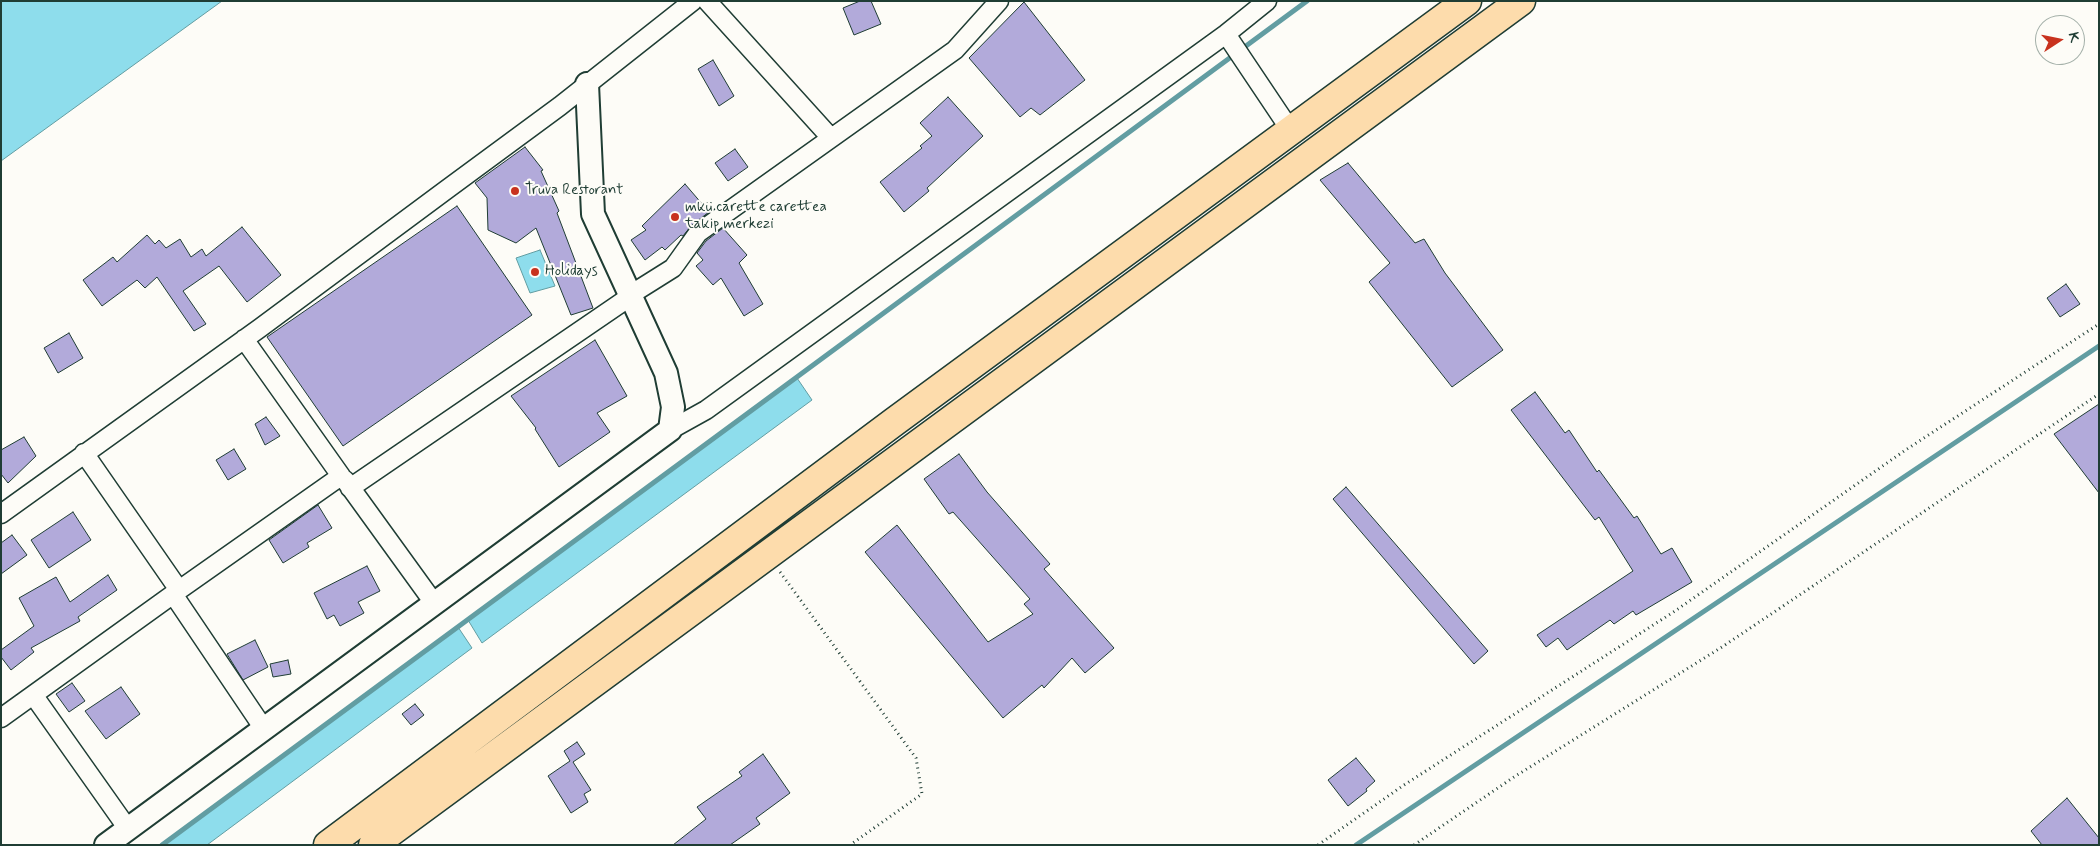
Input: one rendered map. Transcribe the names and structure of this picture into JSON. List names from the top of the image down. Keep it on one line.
{"places":["Truva Restorant","mkü carette carettea takip merkezi","Holidays"],"north":"right"}
